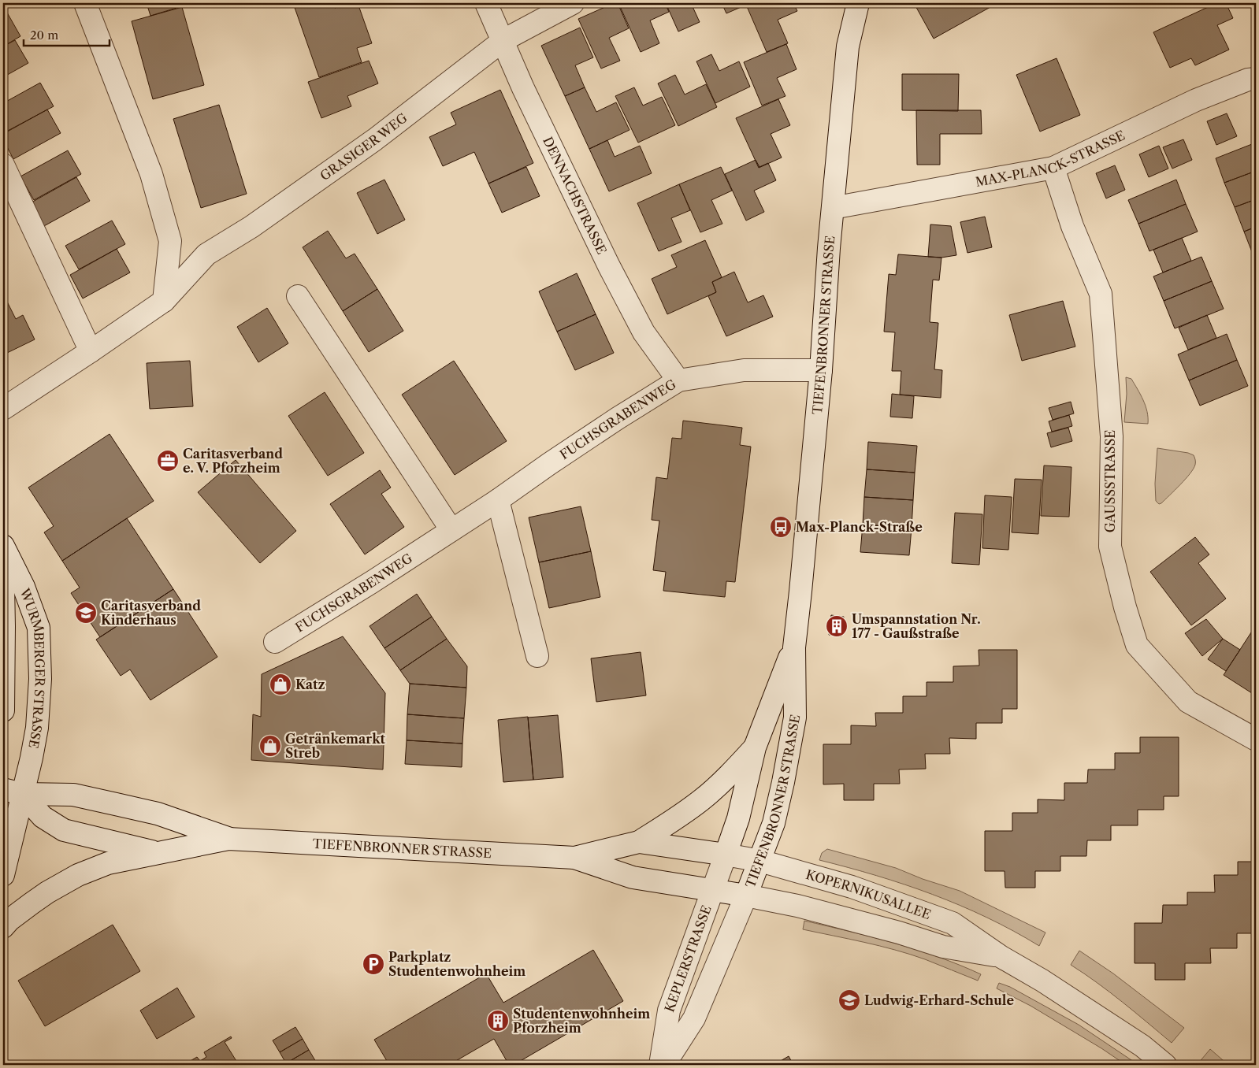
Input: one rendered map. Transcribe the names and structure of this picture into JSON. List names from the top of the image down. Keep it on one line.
{"streets":{"street":["GRASIGER WEG","MAX-PLANCK-STRASSE","DENNACHSTRASSE","TIEFENBRONNER STRASSE","FUCHSGRABENWEG","GAUSSSTRASSE","WURMBERGER STRASSE","KOPERNIKUSALLEE","KEPLERSTRASSE"]},"crossings":[["GRASIGER WEG","DENNACHSTRASSE"],["MAX-PLANCK-STRASSE","TIEFENBRONNER STRASSE"],["MAX-PLANCK-STRASSE","GAUSSSTRASSE"],["DENNACHSTRASSE","FUCHSGRABENWEG"],["TIEFENBRONNER STRASSE","FUCHSGRABENWEG"],["TIEFENBRONNER STRASSE","WURMBERGER STRASSE"],["TIEFENBRONNER STRASSE","KOPERNIKUSALLEE"],["TIEFENBRONNER STRASSE","KEPLERSTRASSE"],["KOPERNIKUSALLEE","KEPLERSTRASSE"]],"places":{"office":["Caritasverband e. V. Pforzheim"],"bus stop":["Max-Planck-Straße"],"school or university":["Caritasverband Kinderhaus","Ludwig-Erhard-Schule"],"building":["Umspannstation Nr. 177 - Gaußstraße","Studentenwohnheim Pforzheim"],"shop":["Katz","Getränkemarkt Streb"],"parking":["Parkplatz Studentenwohnheim"]},"scale_bar":"20 m"}
